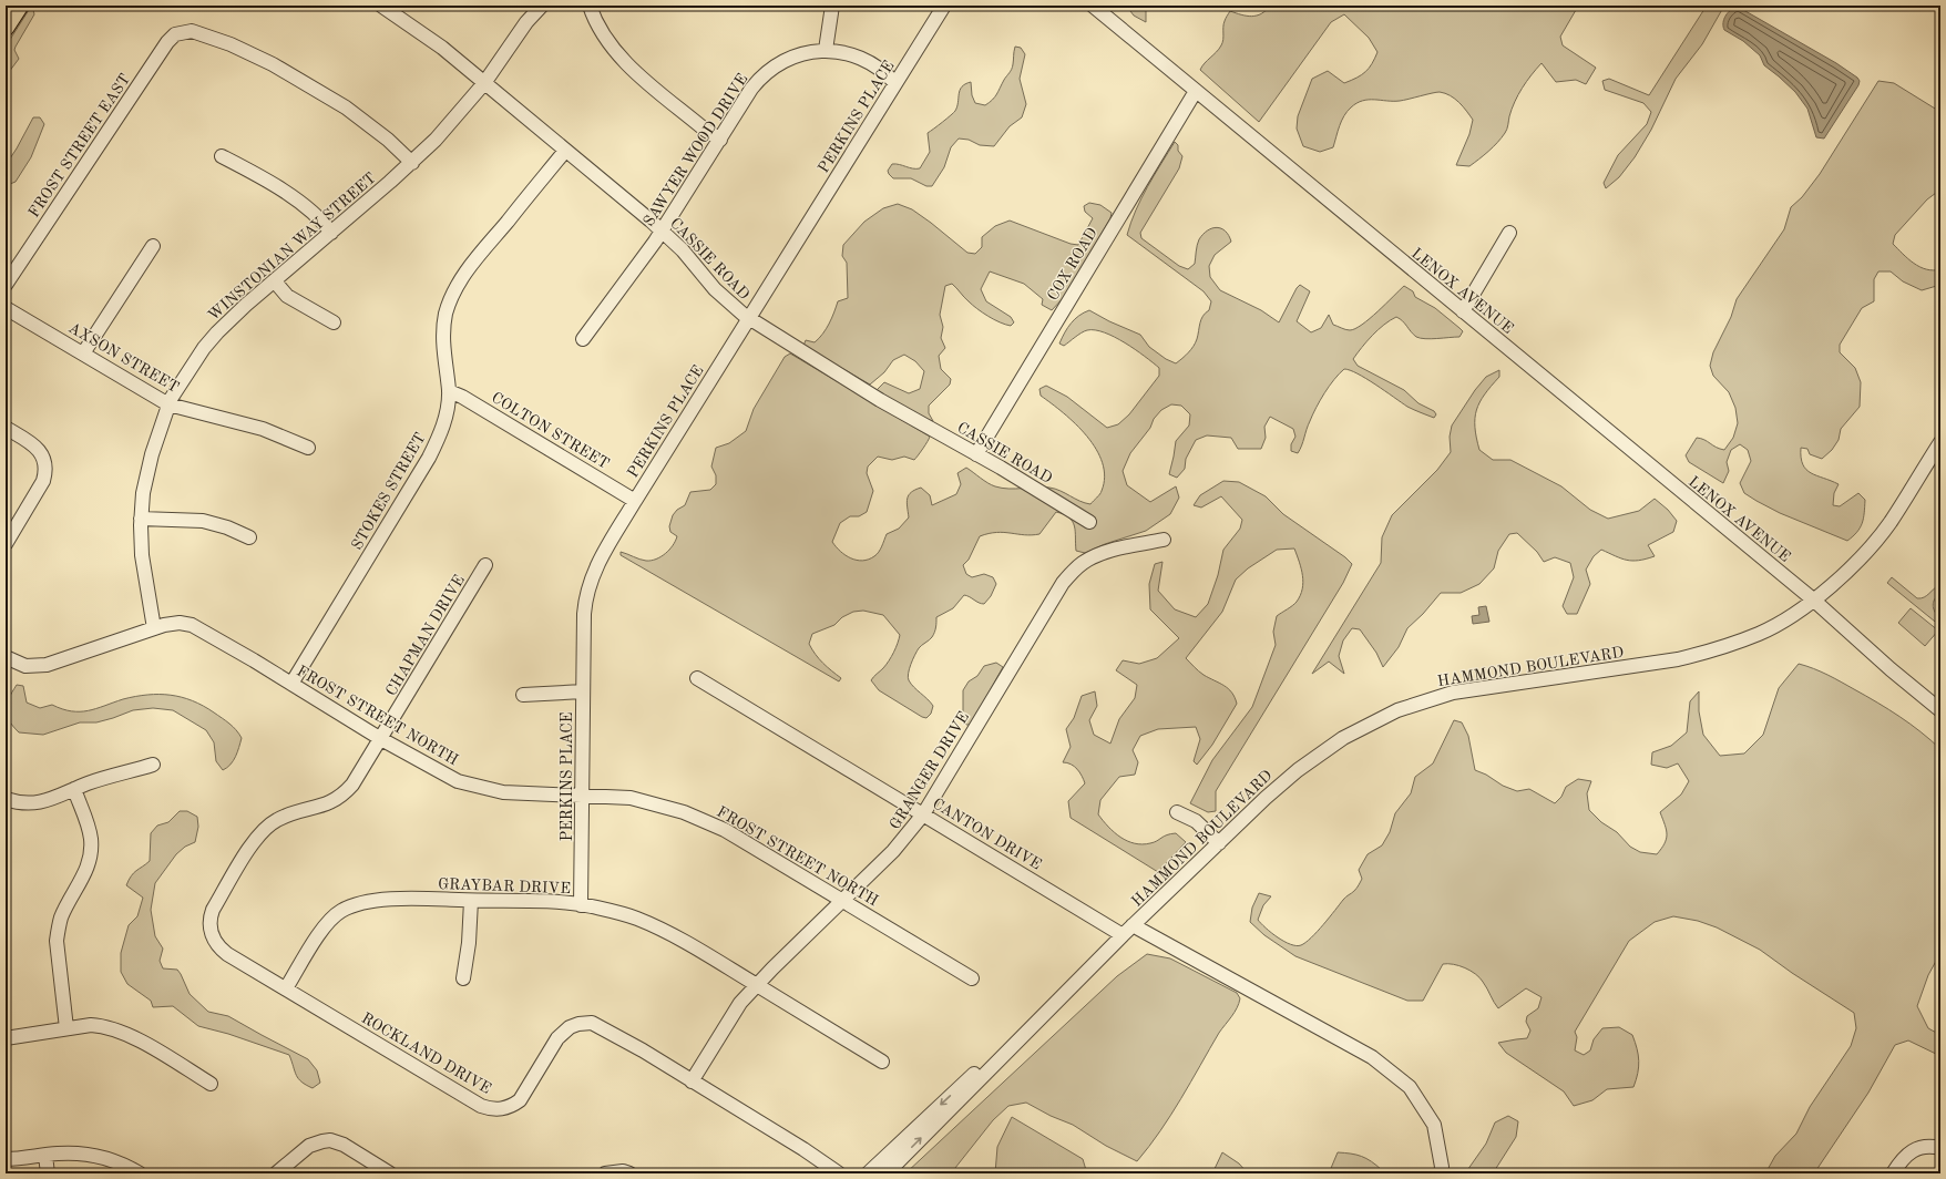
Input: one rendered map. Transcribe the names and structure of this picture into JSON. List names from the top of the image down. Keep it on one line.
{"streets":{"street":["PERKINS PLACE","FROST STREET EAST","SAWYER WOOD DRIVE","WINSTONIAN WAY STREET","CASSIE ROAD","COX ROAD","LENOX AVENUE","AXSON STREET","COLTON STREET","STOKES STREET","CHAPMAN DRIVE","HAMMOND BOULEVARD","FROST STREET NORTH","GRANGER DRIVE","CANTON DRIVE","GRAYBAR DRIVE","ROCKLAND DRIVE"]},"crossings":[["PERKINS PLACE","SAWYER WOOD DRIVE"],["PERKINS PLACE","CASSIE ROAD"],["PERKINS PLACE","COLTON STREET"],["PERKINS PLACE","FROST STREET NORTH"],["PERKINS PLACE","GRAYBAR DRIVE"],["FROST STREET EAST","WINSTONIAN WAY STREET"],["SAWYER WOOD DRIVE","CASSIE ROAD"],["WINSTONIAN WAY STREET","CASSIE ROAD"],["WINSTONIAN WAY STREET","AXSON STREET"],["WINSTONIAN WAY STREET","FROST STREET NORTH"],["CASSIE ROAD","COX ROAD"],["CASSIE ROAD","STOKES STREET"],["COX ROAD","LENOX AVENUE"],["LENOX AVENUE","HAMMOND BOULEVARD"],["COLTON STREET","STOKES STREET"],["STOKES STREET","FROST STREET NORTH"],["CHAPMAN DRIVE","FROST STREET NORTH"],["CHAPMAN DRIVE","ROCKLAND DRIVE"],["HAMMOND BOULEVARD","CANTON DRIVE"],["FROST STREET NORTH","GRANGER DRIVE"],["GRANGER DRIVE","CANTON DRIVE"],["GRANGER DRIVE","GRAYBAR DRIVE"],["GRANGER DRIVE","ROCKLAND DRIVE"],["GRAYBAR DRIVE","ROCKLAND DRIVE"]]}
